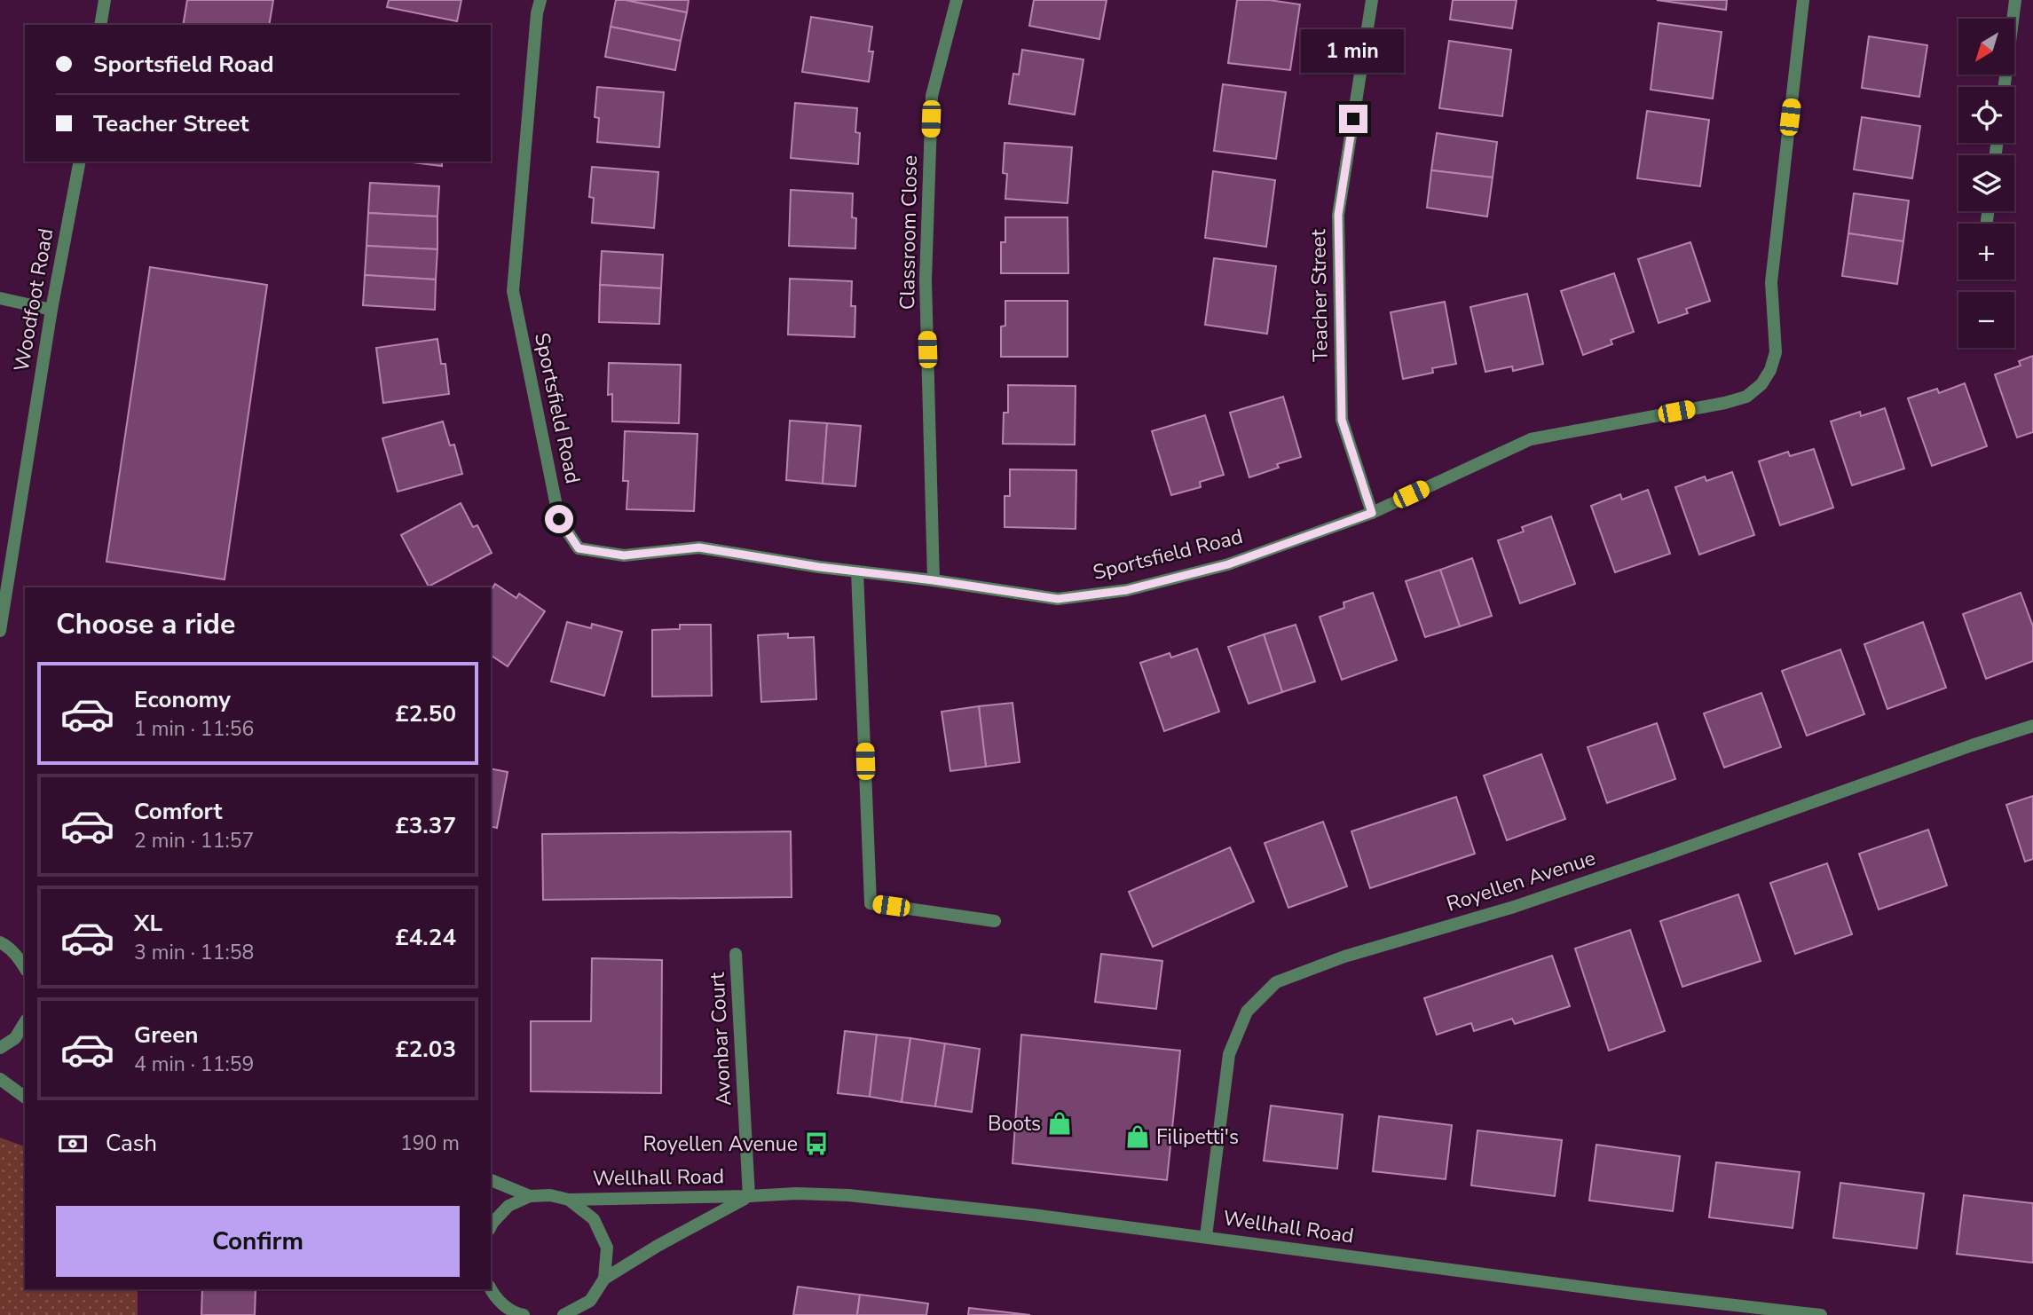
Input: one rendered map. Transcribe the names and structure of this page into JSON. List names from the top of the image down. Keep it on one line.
{"streets":{"street":["Classroom Close","Teacher Street","Woodfoot Road","Sportsfield Road","Royellen Avenue","Avonbar Court","Wellhall Road"]},"crossings":[["Classroom Close","Sportsfield Road"],["Teacher Street","Sportsfield Road"],["Royellen Avenue","Wellhall Road"],["Avonbar Court","Wellhall Road"]],"places":{"shop":["Boots","Filipetti's"],"bus stop":["Royellen Avenue"]},"north":"bottom left","page":{"map_buttons":["+","−"],"banner":["Sportsfield Road","Teacher Street"],"bubble":"1 min","heading":"Choose a ride","list":[{"name":"Economy","note":"1 min · 11:56","value":"£2.50"},{"name":"Comfort","note":"2 min · 11:57","value":"£3.37"},{"name":"XL","note":"3 min · 11:58","value":"£4.24"},{"name":"Green","note":"4 min · 11:59","value":"£2.03"}],"pay":["Cash","190 m"],"buttons":"Confirm"}}
